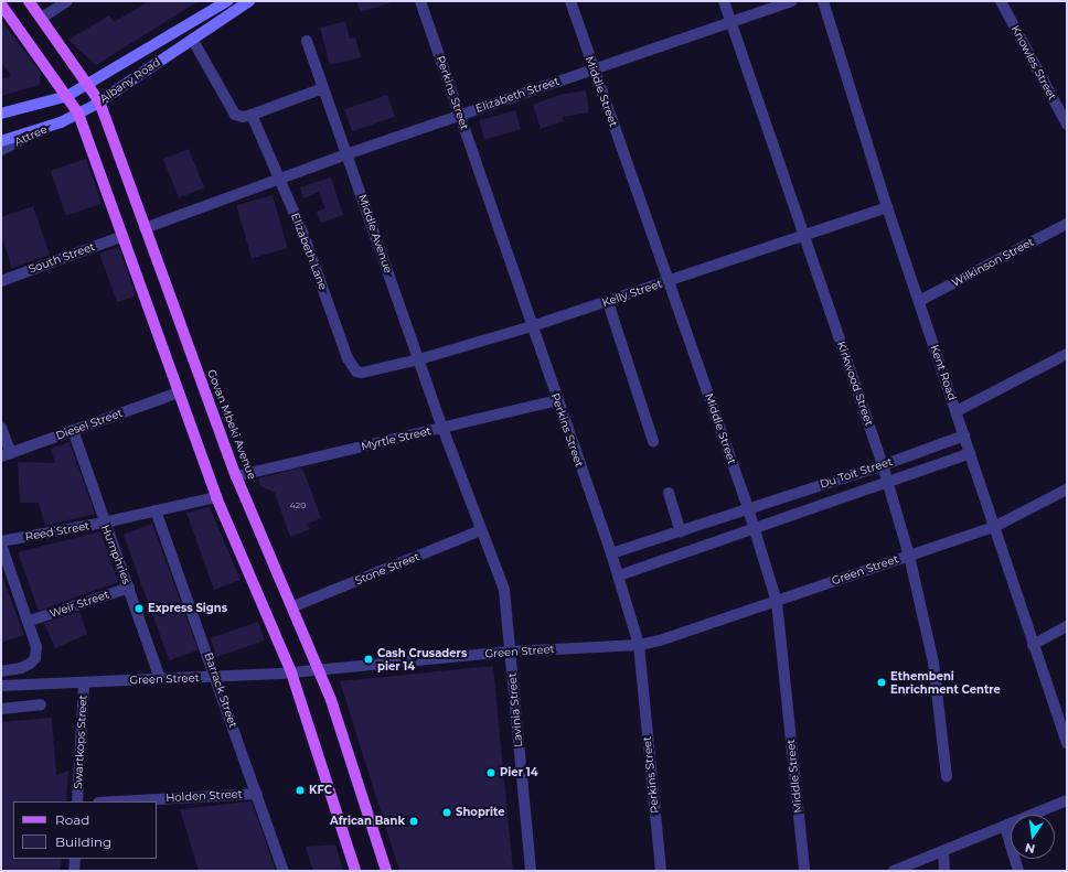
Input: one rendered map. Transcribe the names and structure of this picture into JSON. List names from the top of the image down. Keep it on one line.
{"streets":{"main road":["Albany Road","Govan Mbeki Avenue"],"street":["Knowles Street","Middle Street","Perkins Street","Elizabeth Street","Attree","Middle Avenue","Elizabeth Lane","South Street","Wilkinson Street","Kelly Street","Kent Road","Kirkwood Street","Diesel Street","Myrtle Street","Du Toit Street","Reed Street","Humphries","Stone Street","Green Street","Weir Street","Barrack Street","Lavinia Street","Swartkops Street","Holden Street"]},"crossings":[["Albany Road","Attree"],["Albany Road","Govan Mbeki Avenue"],["Middle Street","Elizabeth Street"],["Middle Street","Kelly Street"],["Middle Street","Du Toit Street"],["Middle Street","Green Street"],["Perkins Street","Elizabeth Street"],["Perkins Street","Kelly Street"],["Perkins Street","Myrtle Street"],["Perkins Street","Du Toit Street"],["Perkins Street","Green Street"],["Elizabeth Street","Middle Avenue"],["Elizabeth Street","Elizabeth Lane"],["Elizabeth Street","Kirkwood Street"],["Elizabeth Street","Govan Mbeki Avenue"],["Middle Avenue","Kelly Street"],["Middle Avenue","Myrtle Street"],["Middle Avenue","Lavinia Street"],["Elizabeth Lane","Kelly Street"],["Wilkinson Street","Kent Road"],["Kelly Street","Kent Road"],["Kelly Street","Kirkwood Street"],["Kent Road","Du Toit Street"],["Kent Road","Green Street"],["Kirkwood Street","Du Toit Street"],["Kirkwood Street","Green Street"],["Diesel Street","Humphries"],["Govan Mbeki Avenue","Myrtle Street"],["Govan Mbeki Avenue","Stone Street"],["Govan Mbeki Avenue","Green Street"],["Myrtle Street","Lavinia Street"],["Reed Street","Humphries"],["Reed Street","Barrack Street"],["Humphries","Green Street"],["Humphries","Weir Street"],["Stone Street","Lavinia Street"],["Green Street","Barrack Street"],["Green Street","Lavinia Street"],["Green Street","Swartkops Street"],["Barrack Street","Holden Street"]],"places":["Express Signs","Cash Crusaders pier 14","Ethembeni Enrichment Centre","Pier 14","KFC","Shoprite","African Bank"],"house_numbers":["420"],"legend":["Road","Building"],"north":"bottom"}
